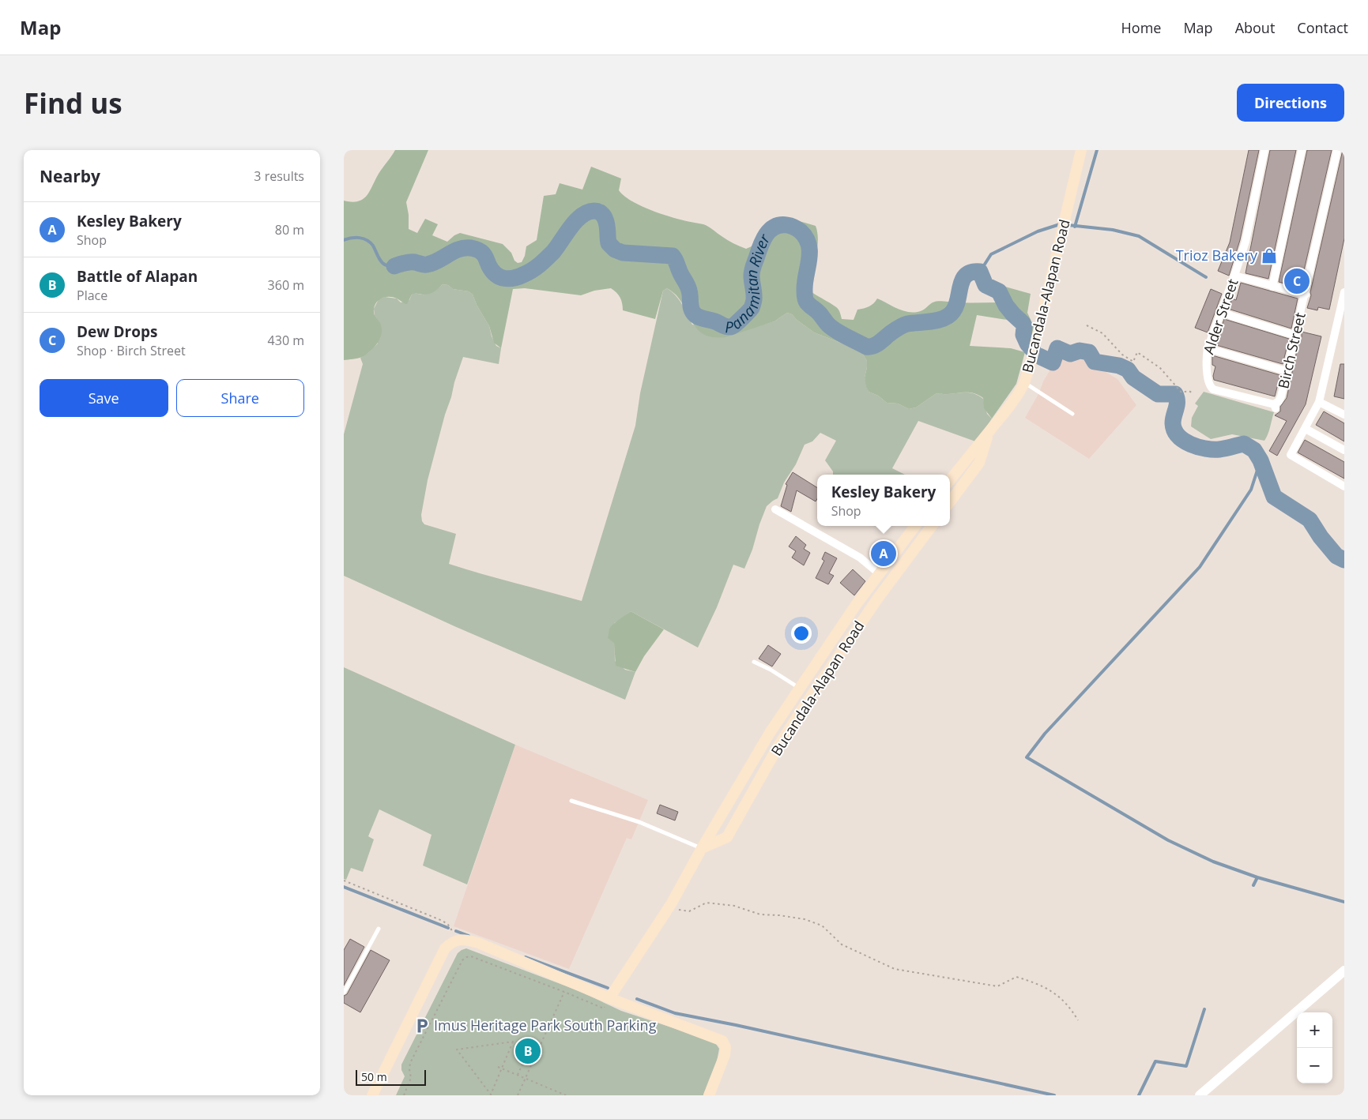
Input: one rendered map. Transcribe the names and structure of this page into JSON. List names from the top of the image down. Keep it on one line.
{"streets":{"main road":["Bucandala-Alapan Road"],"street":["Alder Street","Birch Street"]},"crossings":[["Alder Street","Birch Street"]],"water":["Panamitan River"],"places":{"shop":["Trioz Bakery"],"parking":["Imus Heritage Park South Parking"]},"scale_bar":"50 m","page":{"header":"Map","nav":["Home","Map","About","Contact"],"buttons":["Directions",["Save","Share"]],"title":"Find us","heading":["Nearby","3 results"],"list":[{"mark":"A","name":"Kesley Bakery","note":"Shop","value":"80 m"},{"mark":"B","name":"Battle of Alapan","note":"Place","value":"360 m"},{"mark":"C","name":"Dew Drops","note":"Shop · Birch Street","value":"430 m"}],"pins":["C","A","B"],"popup":["Kesley Bakery","Shop"],"map_buttons":["+","−"],"scale":"50 m"}}
